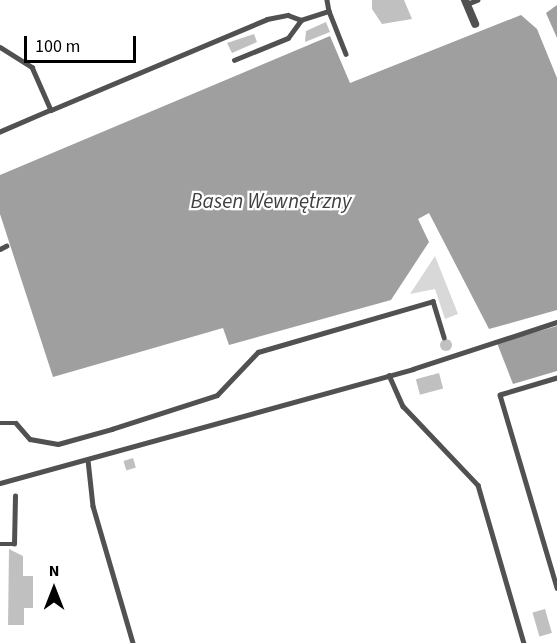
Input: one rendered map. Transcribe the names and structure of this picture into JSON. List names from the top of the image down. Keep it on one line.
{"water":["Basen Wewnętrzny"],"scale_bar":"100 m","north":"top"}
